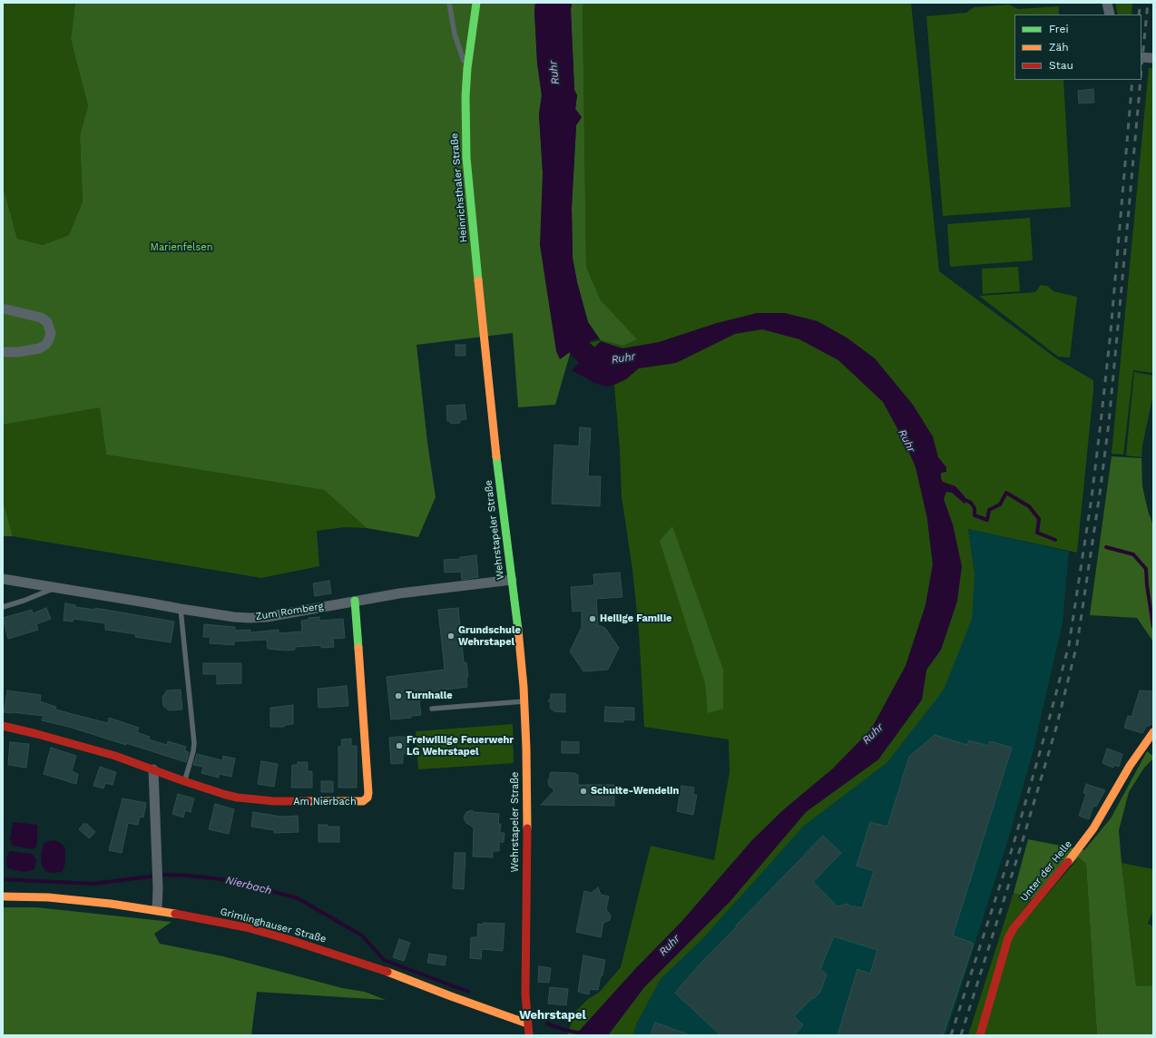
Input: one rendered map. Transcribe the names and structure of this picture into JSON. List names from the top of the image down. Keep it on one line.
{"streets":{"main road":["Heinrichsthaler Straße","Wehrstapeler Straße","Am Nierbach","Unter der Helle","Grimlinghauser Straße"],"street":["Zum Romberg"]},"crossings":[["Heinrichsthaler Straße","Wehrstapeler Straße"],["Wehrstapeler Straße","Zum Romberg"],["Wehrstapeler Straße","Grimlinghauser Straße"],["Zum Romberg","Am Nierbach"]],"districts":["Wehrstapel"],"water":["Ruhr","Nierbach"],"parks":["Marienfelsen"],"places":["Heilige Familie","Grundschule Wehrstapel","Turnhalle","Freiwillige Feuerwehr LG Wehrstapel","Schulte-Wendelin"],"legend":["Frei","Zäh","Stau"]}
